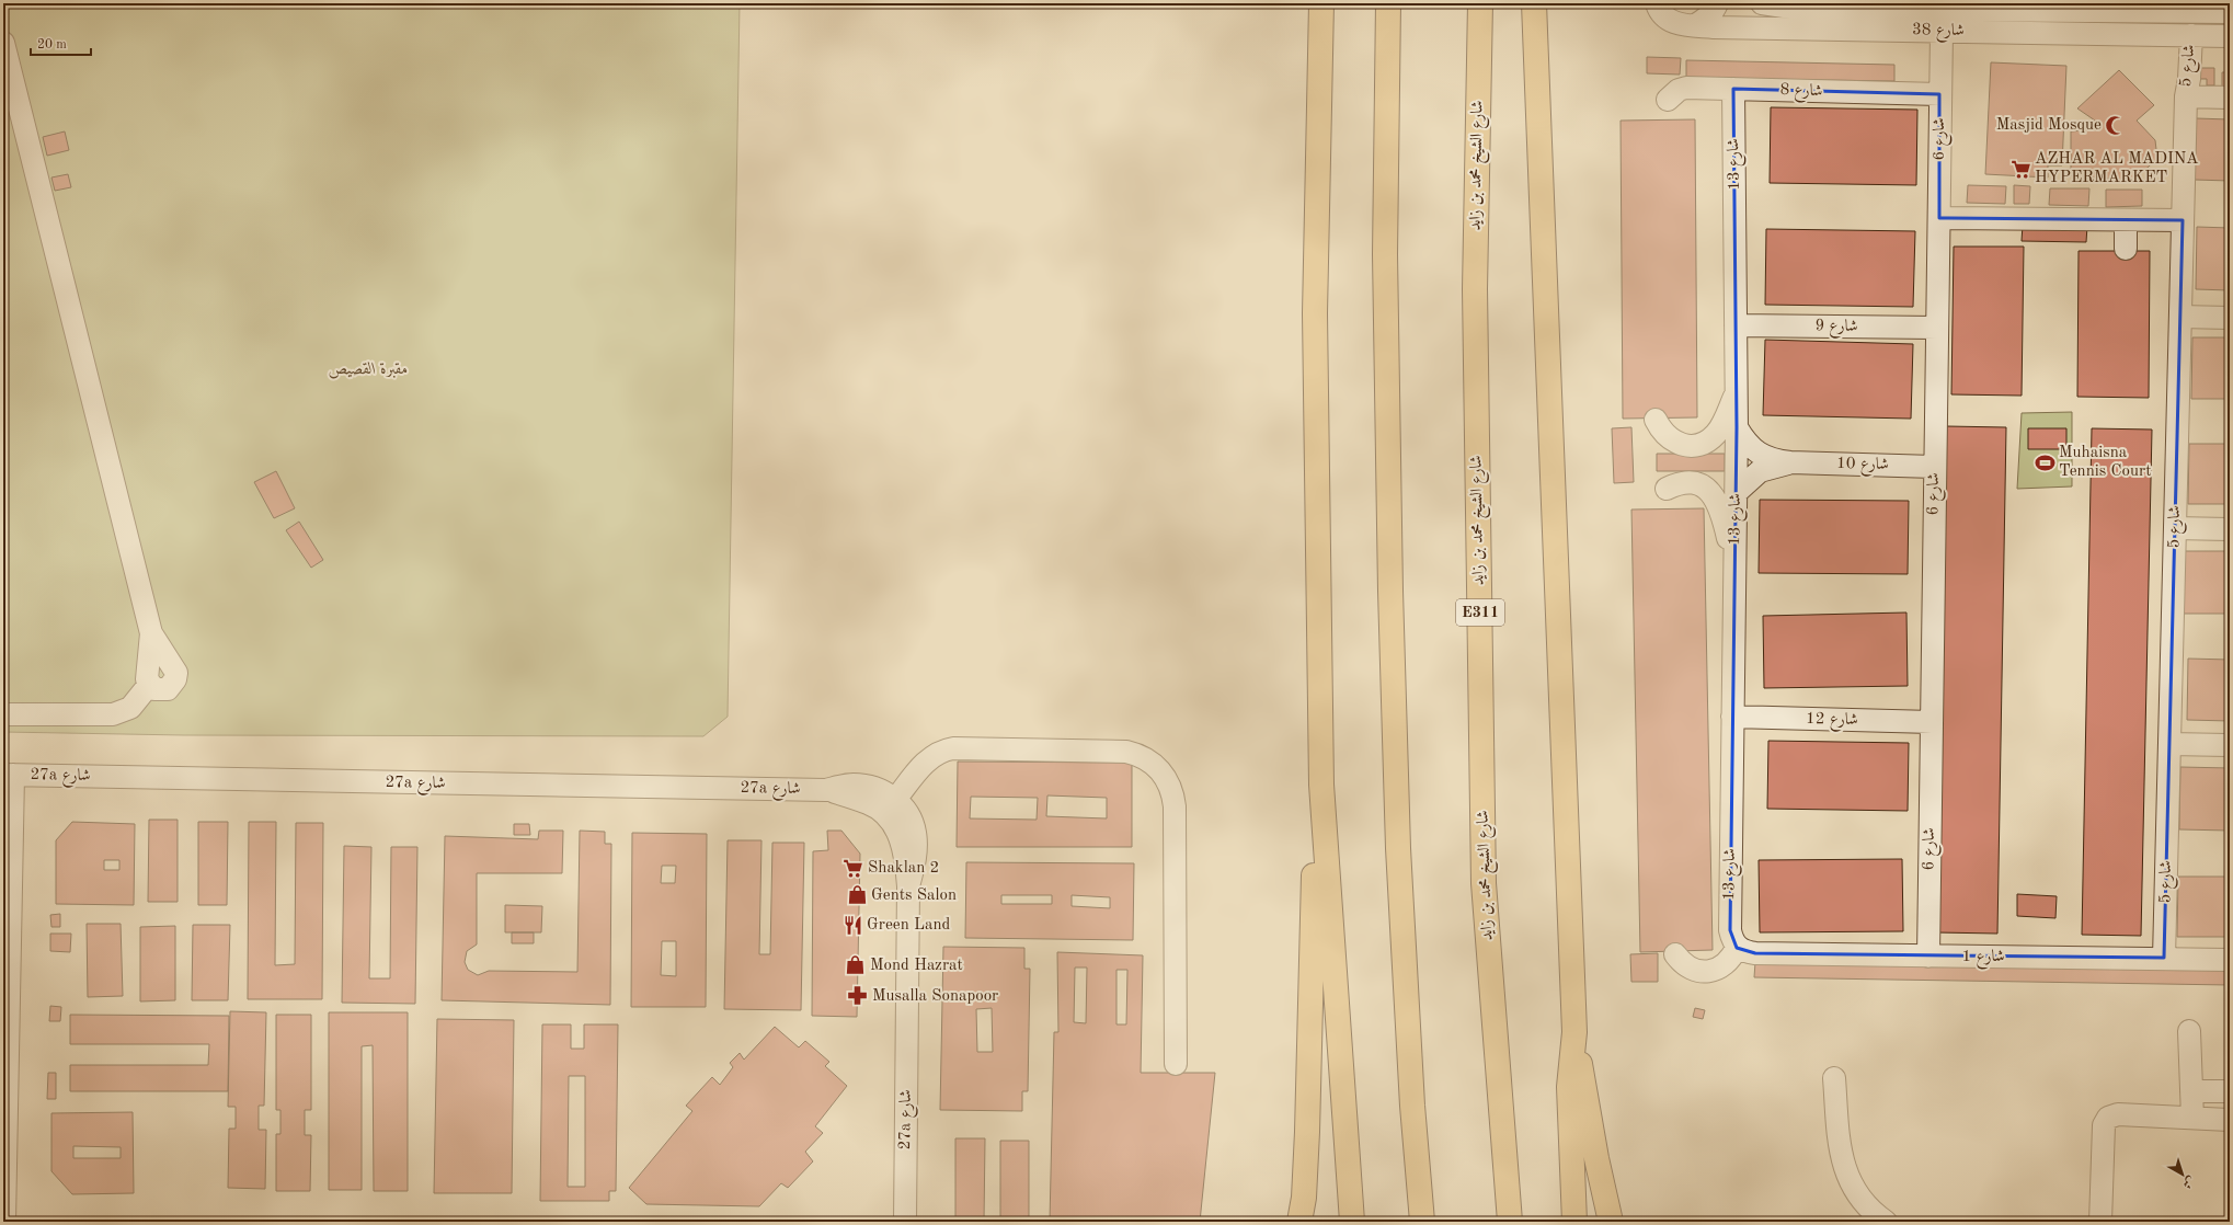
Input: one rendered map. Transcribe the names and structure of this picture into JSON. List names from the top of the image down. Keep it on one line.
{"streets":{"highway":["شارع الشيخ محمد بن زايد","E311"],"street":["شارع 38","شارع 5","شارع 8","شارع 6","شارع 13","شارع 9","شارع 10","شارع 12","27a شارع","شارع 1"]},"crossings":[["شارع 38","شارع 5"],["شارع 38","شارع 6"],["شارع 5","شارع 1"],["شارع 8","شارع 6"],["شارع 8","شارع 13"],["شارع 6","شارع 9"],["شارع 6","شارع 10"],["شارع 6","شارع 12"],["شارع 6","شارع 1"],["شارع 13","شارع 9"],["شارع 13","شارع 10"],["شارع 13","شارع 12"],["شارع 13","شارع 1"]],"parks":["مقبرة القصيص"],"places":{"mosque":["Masjid Mosque"],"supermarket":["AZHAR AL MADINA HYPERMARKET","Shaklan 2"],"sports":["Muhaisna Tennis Court"],"shop":["Gents Salon","Mond Hazrat"],"restaurant":["Green Land"],"pharmacy":["Musalla Sonapoor"]},"scale_bar":"20 m","north":"bottom right"}
